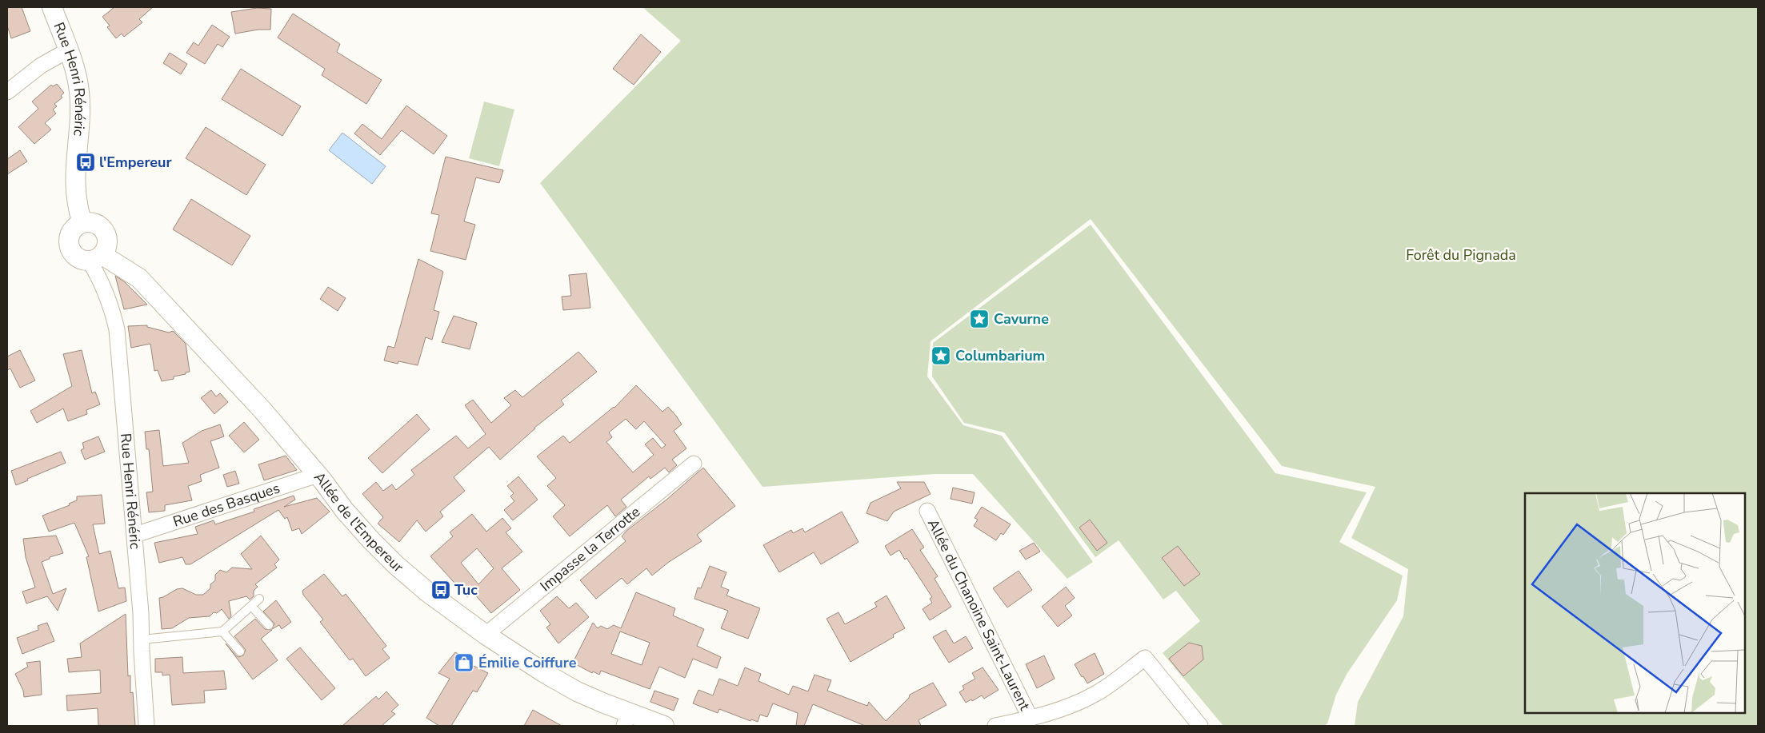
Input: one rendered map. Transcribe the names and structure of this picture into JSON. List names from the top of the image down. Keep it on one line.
{"streets":{"street":["Rue Henri Rénéric","Rue des Basques","Allée de l'Empereur","Impasse la Terrotte","Allée du Chanoine Saint-Laurent"]},"crossings":[["Rue Henri Rénéric","Rue des Basques"],["Rue Henri Rénéric","Allée de l'Empereur"],["Rue des Basques","Allée de l'Empereur"],["Allée de l'Empereur","Impasse la Terrotte"]],"parks":["Forêt du Pignada"],"places":{"bus stop":["l'Empereur","Tuc"],"place":["Cavurne","Columbarium"],"shop":["Émilie Coiffure"]}}
